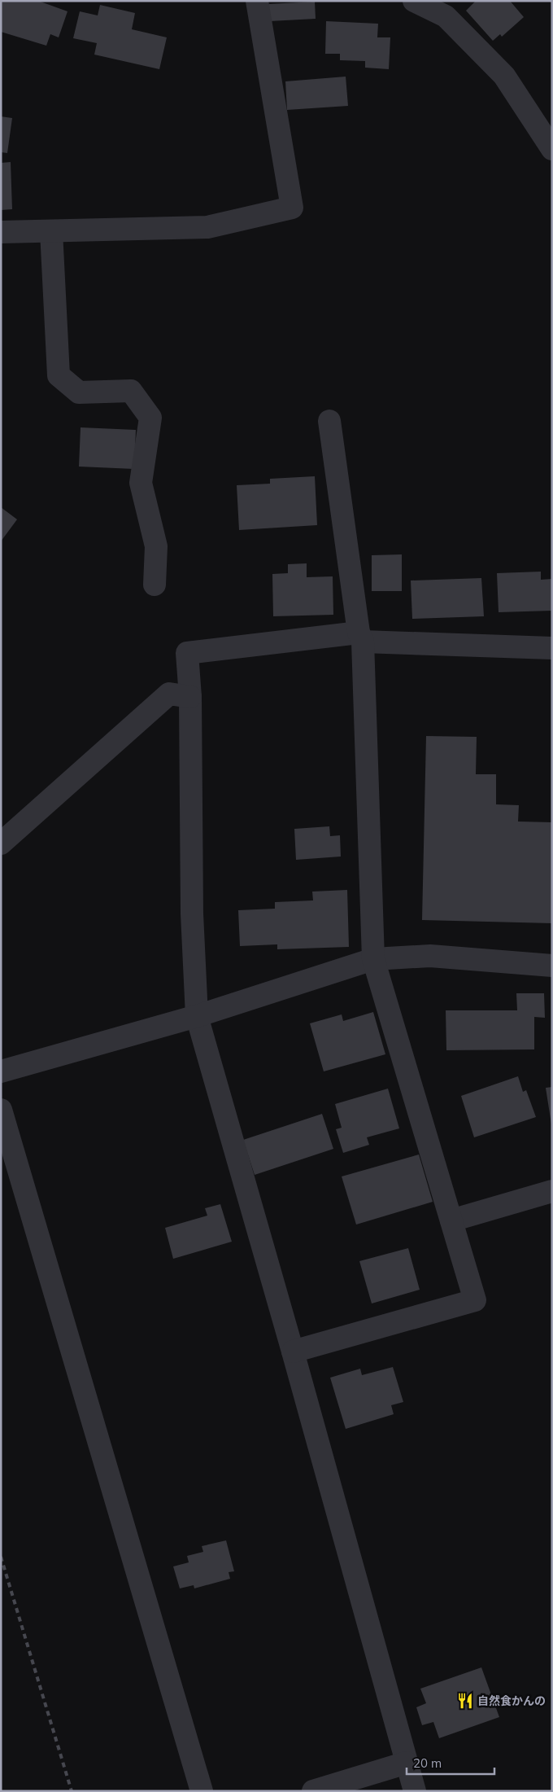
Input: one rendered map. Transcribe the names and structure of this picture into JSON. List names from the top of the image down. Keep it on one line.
{"places":{"restaurant":["自然食かんの"]},"scale_bar":"20 m"}
